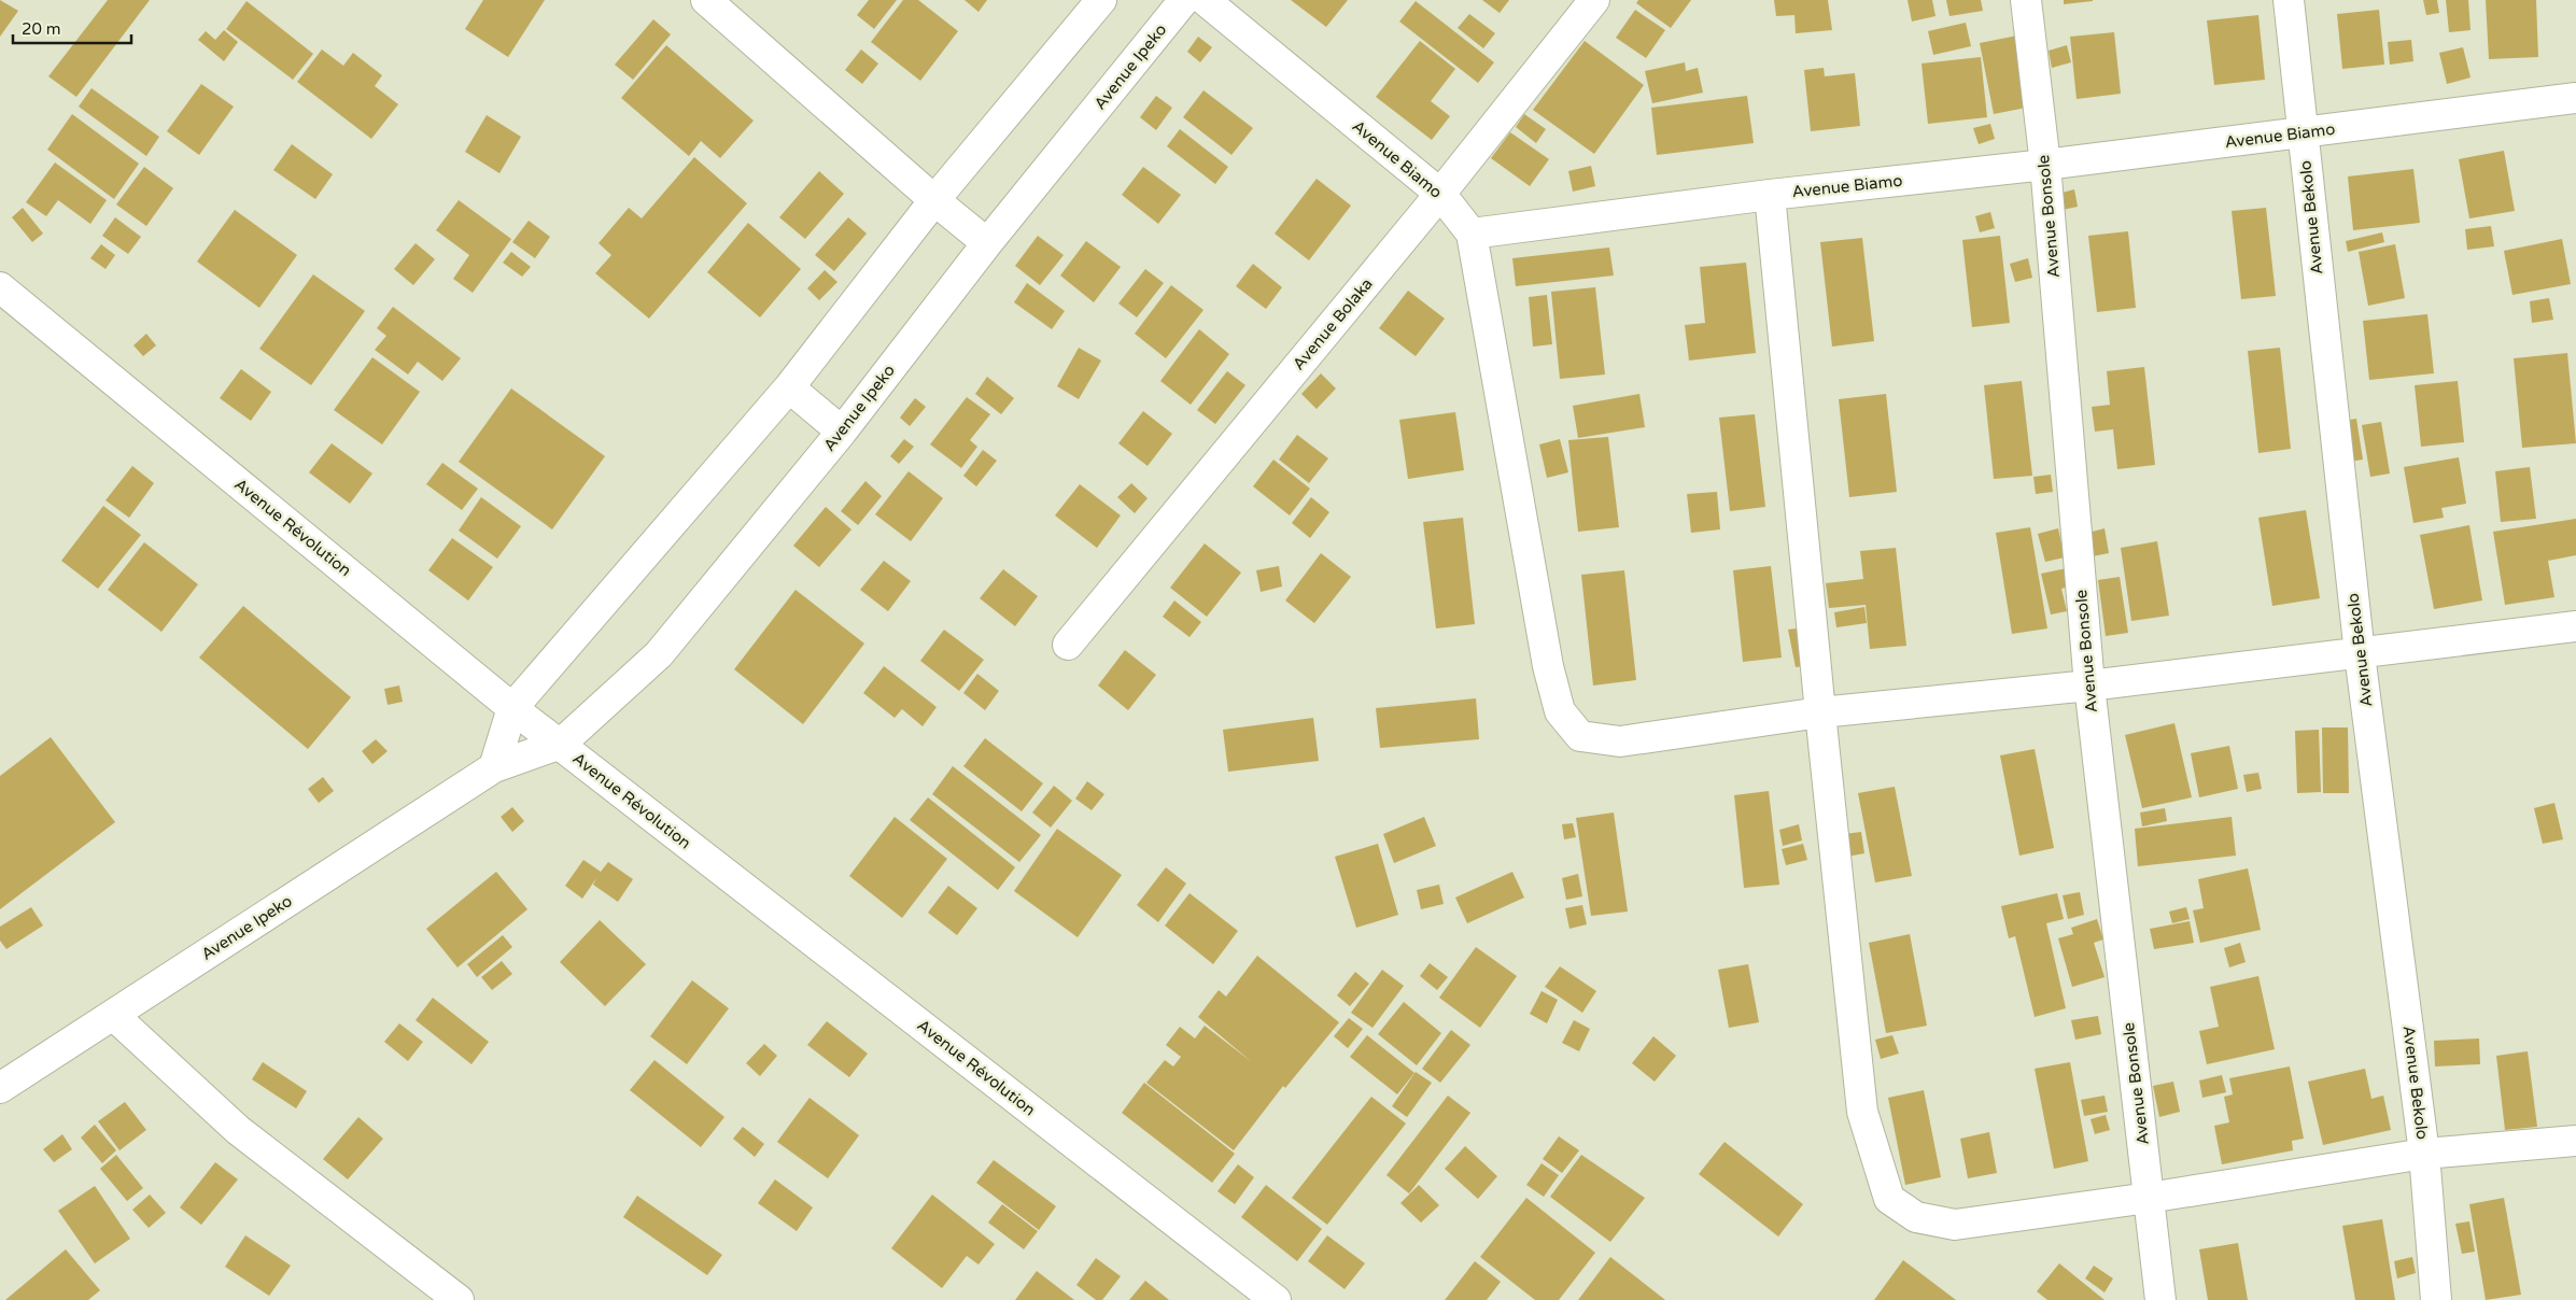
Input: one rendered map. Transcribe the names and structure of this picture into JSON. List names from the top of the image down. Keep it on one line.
{"streets":{"street":["Avenue Ipeko","Avenue Biamo","Avenue Bonsole","Avenue Bekolo","Avenue Bolaka","Avenue Révolution"]},"crossings":[["Avenue Ipeko","Avenue Révolution"],["Avenue Biamo","Avenue Bonsole"],["Avenue Biamo","Avenue Bekolo"],["Avenue Biamo","Avenue Bolaka"]],"scale_bar":"20 m"}
